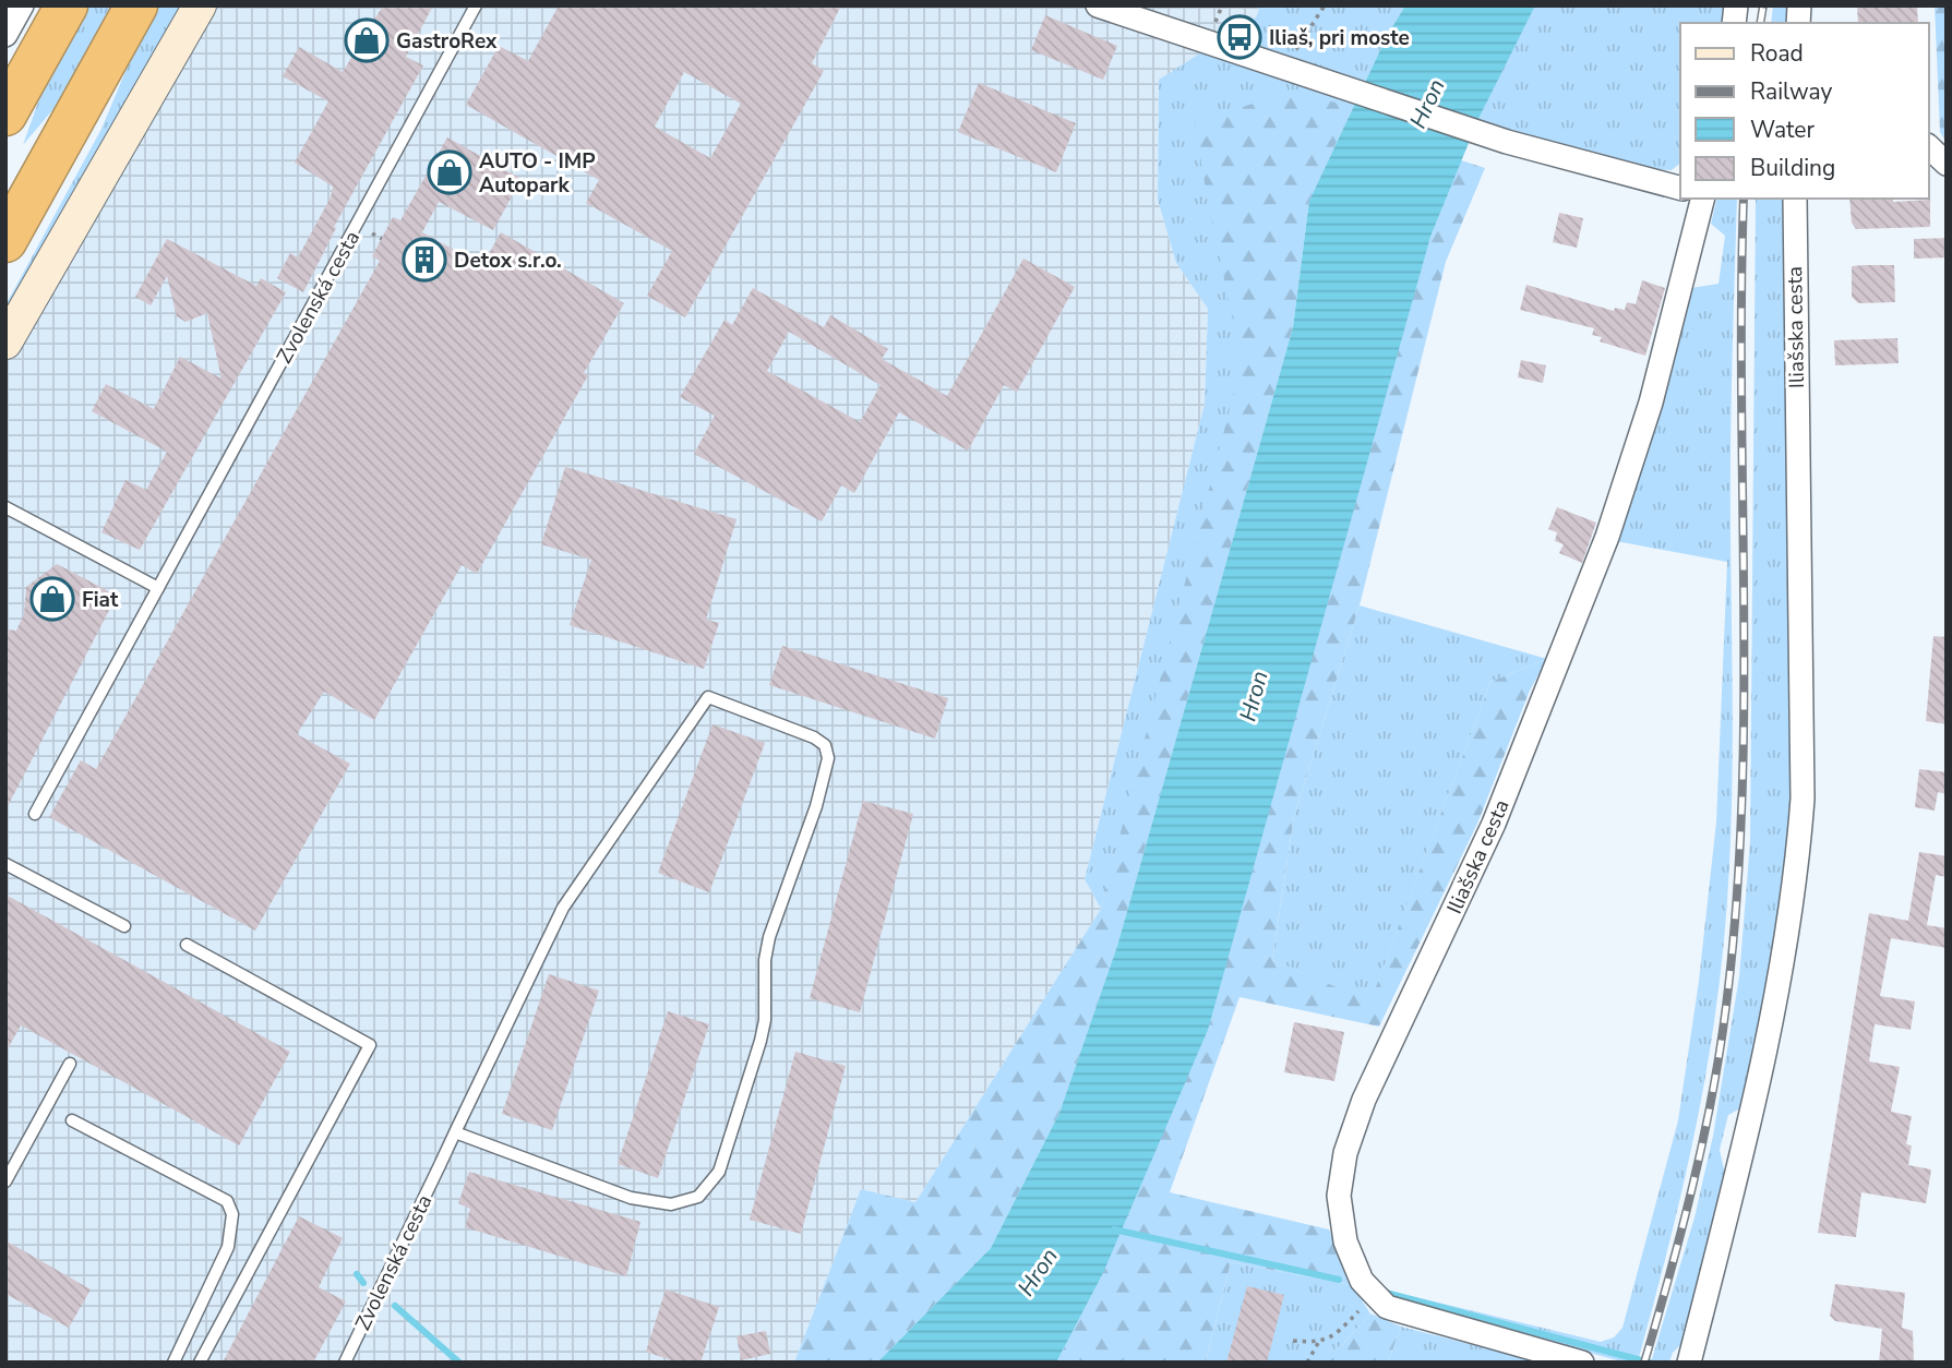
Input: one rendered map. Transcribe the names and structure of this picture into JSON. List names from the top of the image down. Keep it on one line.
{"streets":{"street":["Iliašska cesta"],"lane":["Zvolenská cesta"]},"water":["Hron"],"places":{"bus stop":["Iliaš, pri moste"],"shop":["GastroRex","AUTO - IMP Autopark","Fiat"],"building":["Detox s.r.o."]},"legend":["Road","Railway","Water","Building"]}
